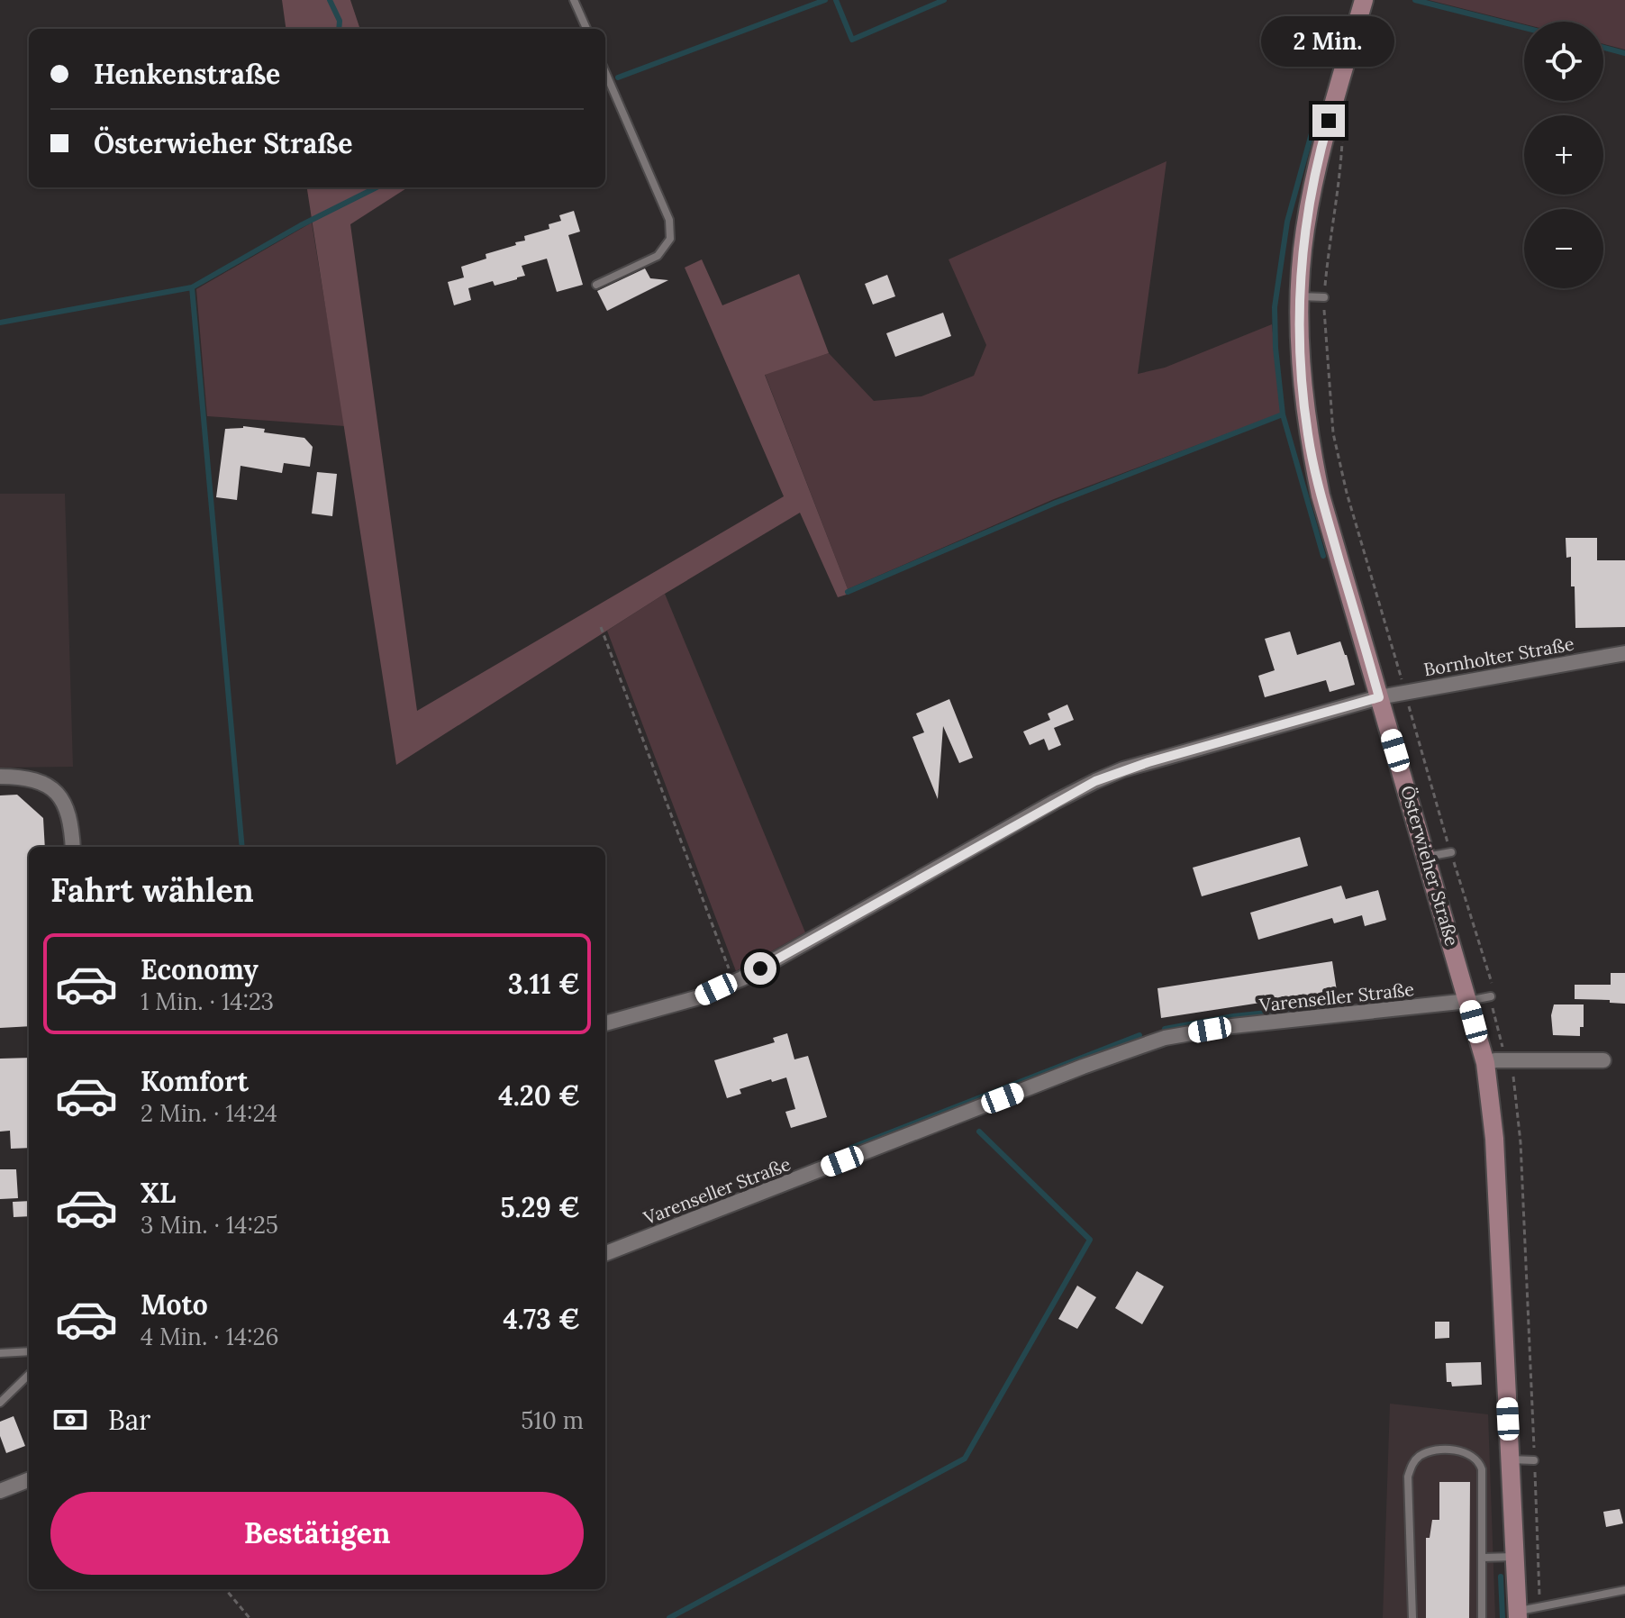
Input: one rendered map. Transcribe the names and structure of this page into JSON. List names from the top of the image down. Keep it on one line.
{"streets":{"street":["Bornholter Straße","Österwieher Straße","Varenseller Straße"]},"crossings":[["Bornholter Straße","Österwieher Straße"],["Österwieher Straße","Varenseller Straße"]],"page":{"bubble":"2 Min.","map_buttons":["+","−"],"banner":["Henkenstraße","Österwieher Straße"],"heading":"Fahrt wählen","list":[{"name":"Economy","note":"1 Min. · 14:23","value":"3.11 €"},{"name":"Komfort","note":"2 Min. · 14:24","value":"4.20 €"},{"name":"XL","note":"3 Min. · 14:25","value":"5.29 €"},{"name":"Moto","note":"4 Min. · 14:26","value":"4.73 €"}],"pay":["Bar","510 m"],"buttons":"Bestätigen"}}
